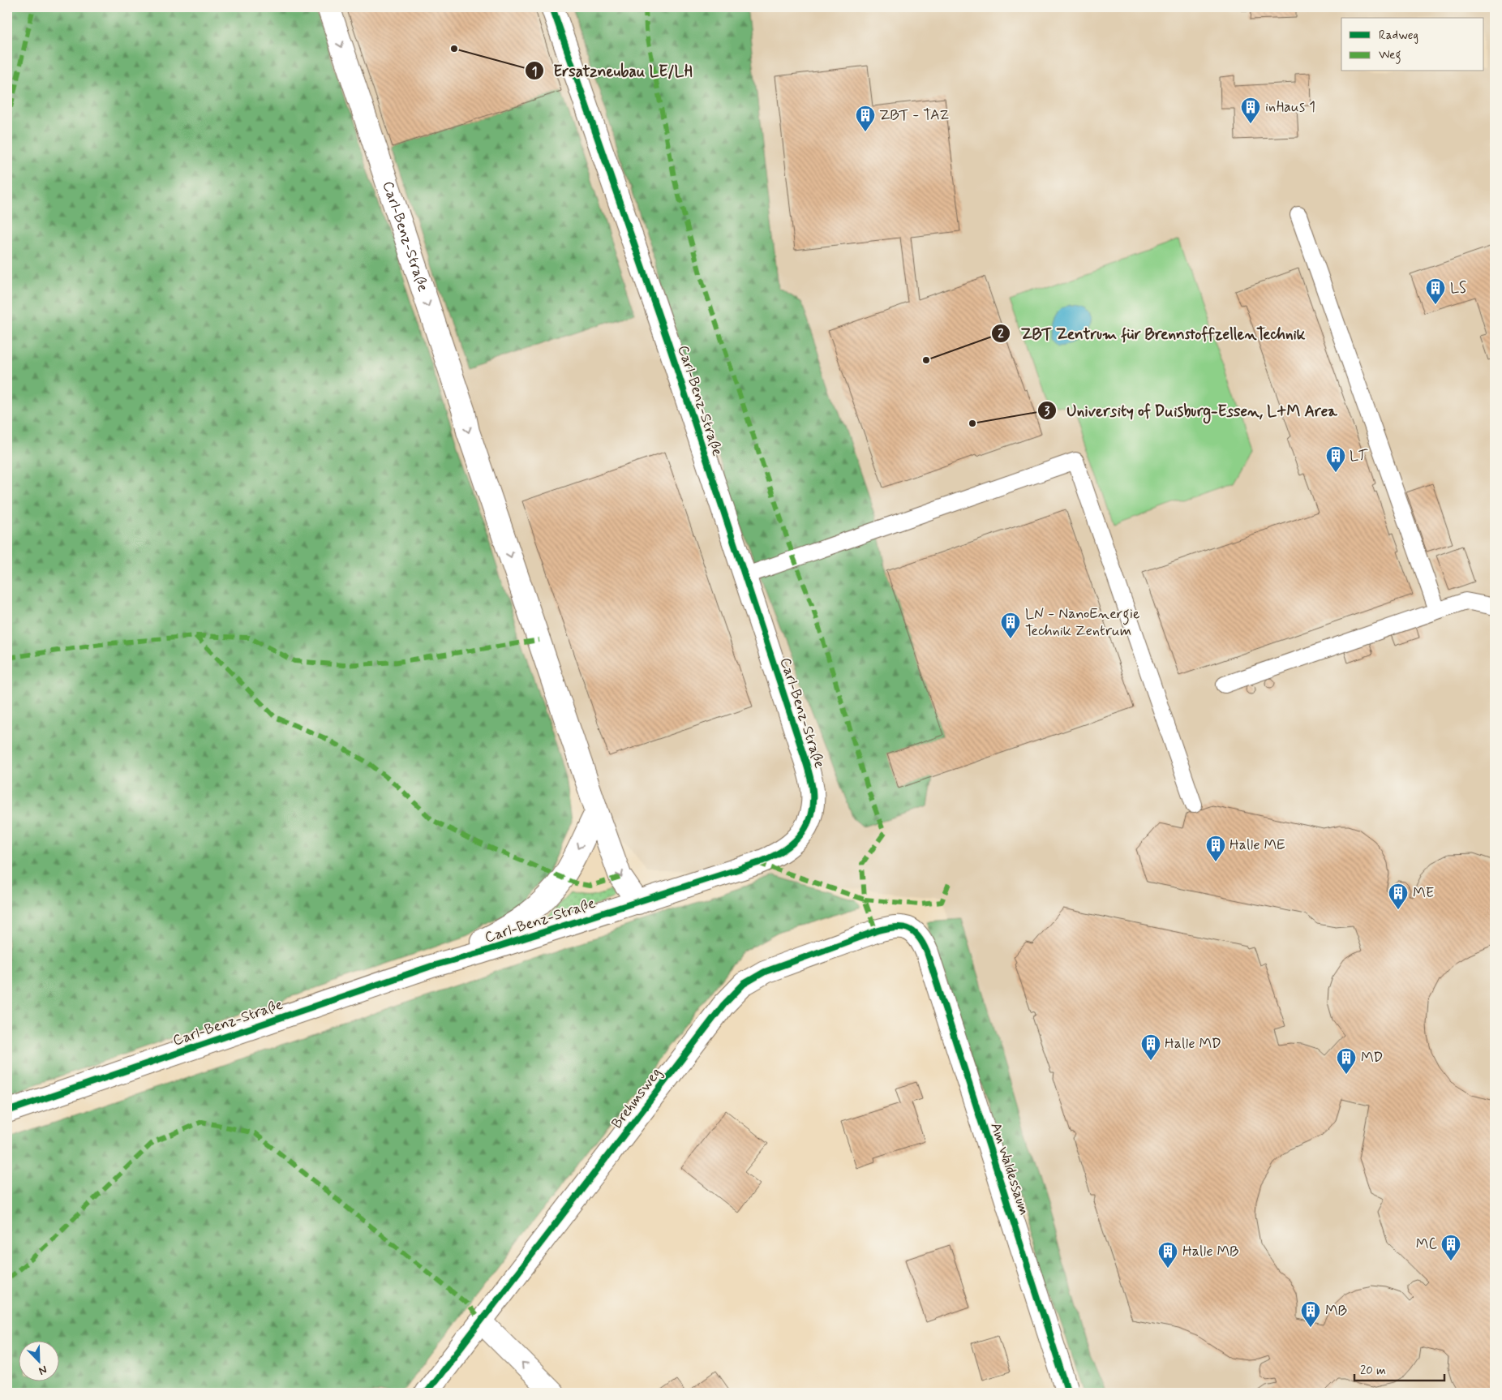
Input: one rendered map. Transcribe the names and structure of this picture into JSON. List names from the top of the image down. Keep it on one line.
{"streets":{"street":["Carl-Benz-Straße","Brehmsweg","Am Waldessaum"]},"crossings":[["Brehmsweg","Am Waldessaum"]],"one_way":["Carl-Benz-Straße"],"places":{"other":["Ersatzneubau LE/LH","ZBT Zentrum für BrennstoffzellenTechnik","University of Duisburg-Essen, L+M Area"],"building":["inHaus 1","ZBT - TAZ","LS","LT","LN - NanoEnergie Technik Zentrum","Halle ME","ME","Halle MD","MD","MC","Halle MB","MB"]},"legend":["Radweg","Weg"],"scale_bar":"20 m","north":"bottom right"}
